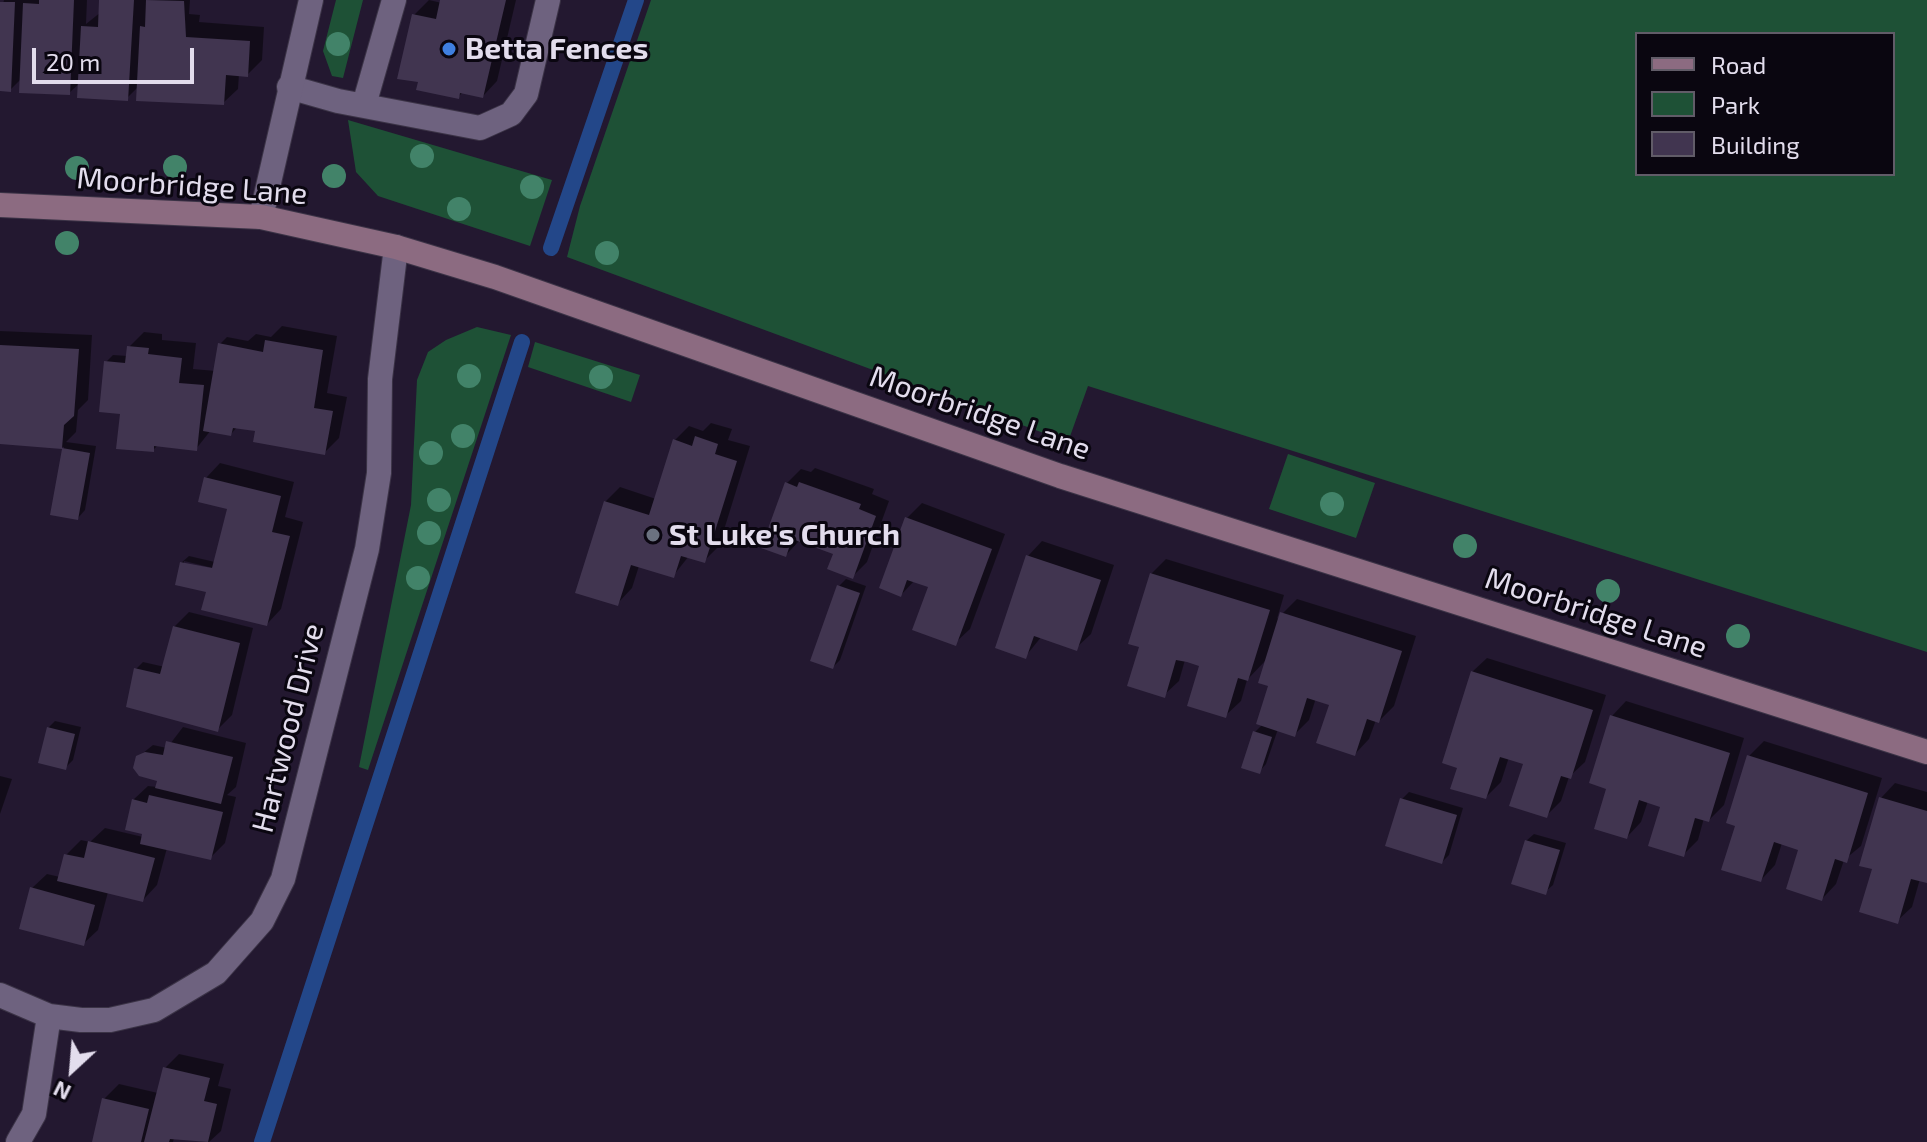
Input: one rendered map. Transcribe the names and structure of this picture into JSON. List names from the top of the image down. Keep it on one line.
{"streets":{"street":["Moorbridge Lane","Hartwood Drive"]},"crossings":[["Moorbridge Lane","Hartwood Drive"]],"places":["Betta Fences","St Luke's Church"],"legend":["Road","Park","Building"],"scale_bar":"20 m","north":"bottom left"}
